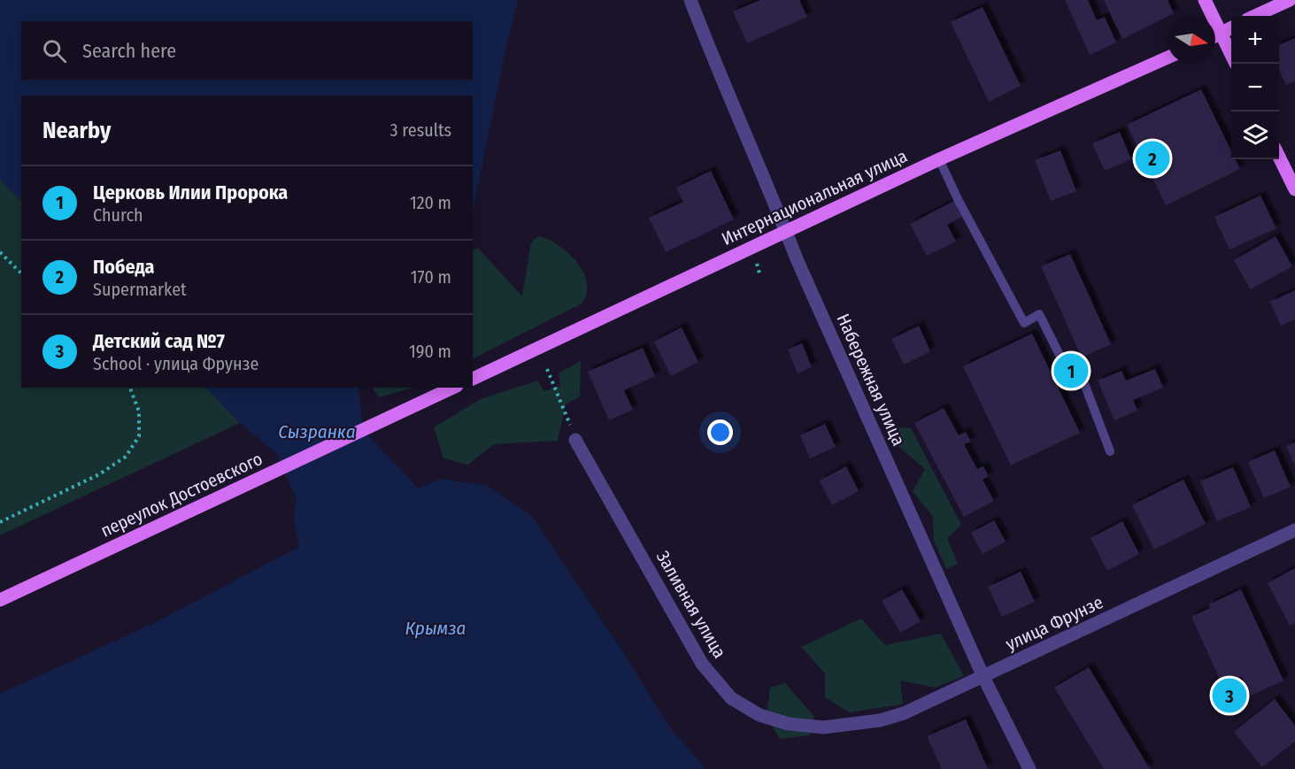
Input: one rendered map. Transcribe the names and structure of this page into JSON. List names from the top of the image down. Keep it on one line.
{"streets":{"main road":["Интернациональная улица","переулок Достоевского"],"street":["Набережная улица","Заливная улица","улица Фрунзе"]},"crossings":[["Интернациональная улица","Набережная улица"],["Набережная улица","улица Фрунзе"],["Заливная улица","улица Фрунзе"]],"water":["Сызранка","Крымза"],"north":"right","page":{"map_buttons":["+","−"],"search":"Search here","heading":["Nearby","3 results"],"pins":["2","1","3"],"list":[{"mark":"1","name":"Церковь Илии Пророка","note":"Church","value":"120 m"},{"mark":"2","name":"Победа","note":"Supermarket","value":"170 m"},{"mark":"3","name":"Детский сад №7","note":"School · улица Фрунзе","value":"190 m"}]}}
